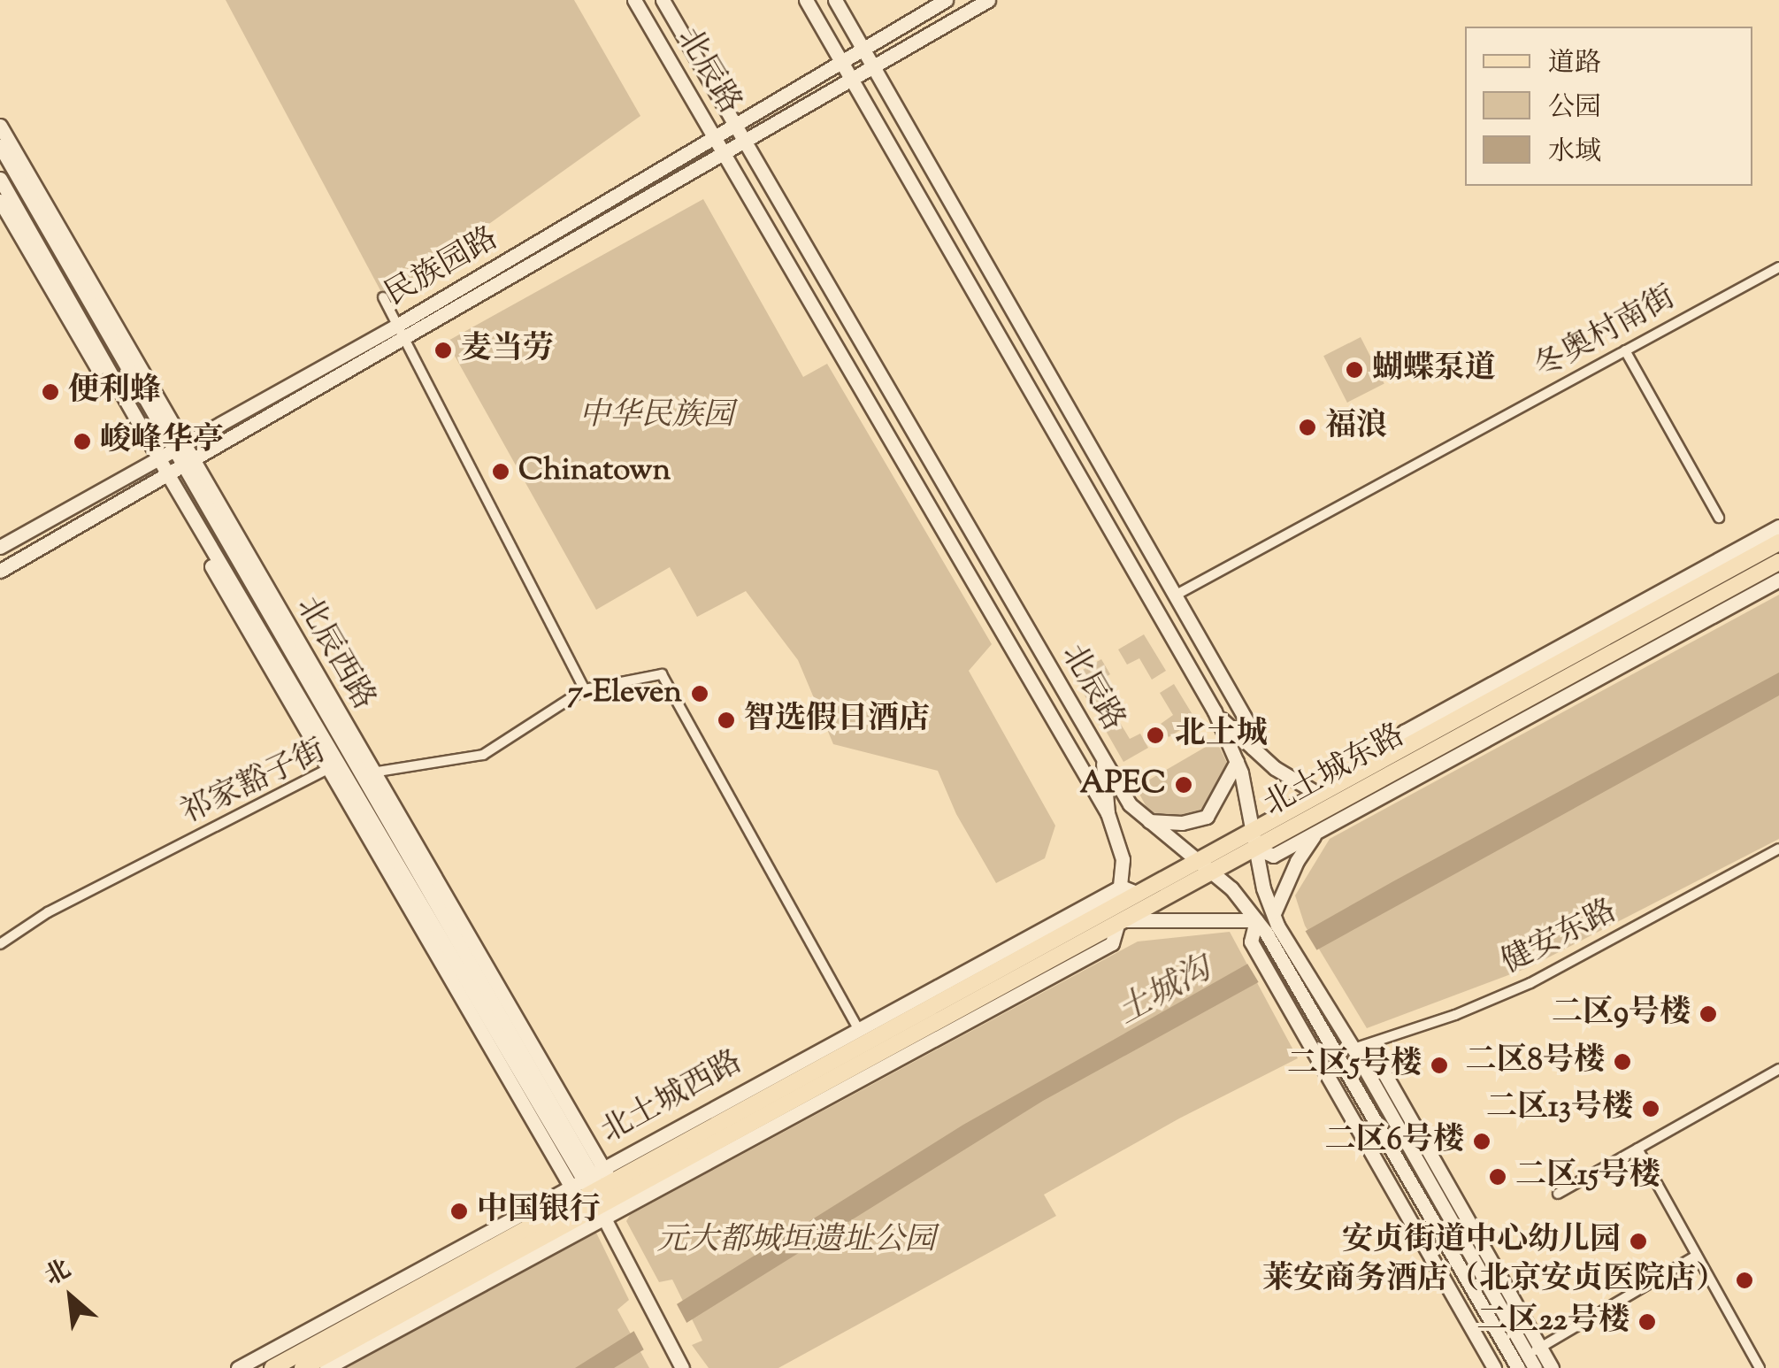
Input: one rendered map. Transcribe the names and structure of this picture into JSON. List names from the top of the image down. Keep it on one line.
{"streets":{"main road":["北辰路","民族园路","北辰西路","北土城东路","北土城西路"],"street":["冬奥村南街","祁家豁子街","健安东路"]},"crossings":[["北辰路","民族园路"],["北辰路","北土城东路"],["北辰路","健安东路"],["北辰路","北土城西路"],["民族园路","北辰西路"],["北辰西路","祁家豁子街"],["北辰西路","北土城西路"],["北土城东路","北土城西路"]],"water":["土城沟"],"parks":["中华民族园","元大都城垣遗址公园"],"places":["麦当劳","蝴蝶泵道","便利蜂","福浪","峻峰华亭","Chinatown","7-Eleven","智选假日酒店","北土城","APEC","二区9号楼","二区8号楼","二区5号楼","二区13号楼","二区6号楼","二区15号楼","中国银行","安贞街道中心幼儿园","莱安商务酒店（北京安贞医院店）","二区22号楼"],"legend":["道路","公园","水域"],"north":"top left"}
